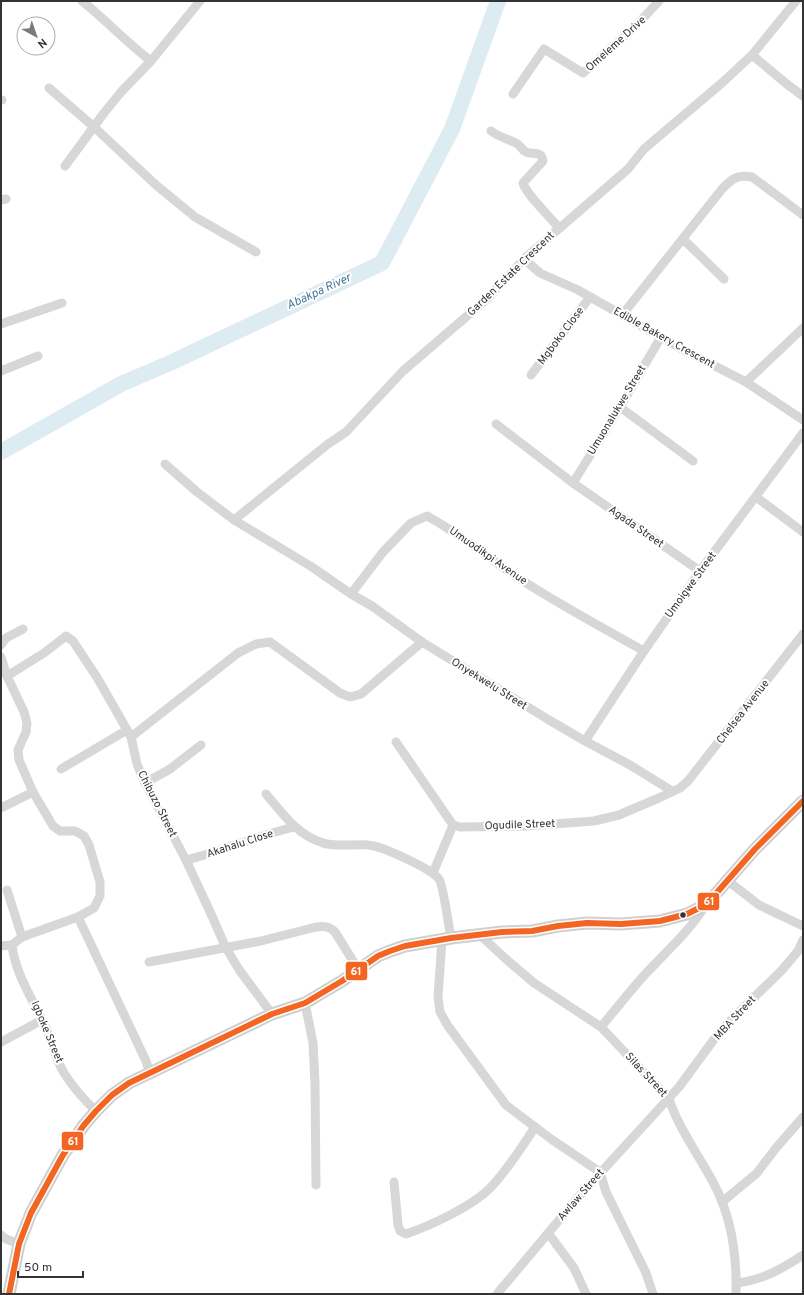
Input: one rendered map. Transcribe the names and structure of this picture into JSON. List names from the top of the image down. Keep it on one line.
{"streets":{"street":["Omeleme Drive","Garden Estate Crescent","Mgboko Close","Edible Bakery Crescent","Umuonalukwe Street","Agada Street","Umuodikpi Avenue","Umoigwe Street","Onyekwelu Street","Chelsea Avenue","Chibuzo Street","Ogudile Street","Akahalu Close","MBA Street","Igboke Street","Silas Street","Awlaw Street"]},"crossings":[["Garden Estate Crescent","Edible Bakery Crescent"],["Garden Estate Crescent","Onyekwelu Street"],["Mgboko Close","Edible Bakery Crescent"],["Edible Bakery Crescent","Umuonalukwe Street"],["Umuonalukwe Street","Agada Street"],["Agada Street","Umoigwe Street"],["Umuodikpi Avenue","Umoigwe Street"],["Umuodikpi Avenue","Onyekwelu Street"],["Umoigwe Street","Onyekwelu Street"],["Onyekwelu Street","Chelsea Avenue"],["Onyekwelu Street","Ogudile Street"],["Chelsea Avenue","Ogudile Street"],["Chibuzo Street","Akahalu Close"],["MBA Street","Silas Street"],["MBA Street","Awlaw Street"],["Silas Street","Awlaw Street"]],"water":["Abakpa River"],"lines":["transit line 61"],"scale_bar":"50 m","north":"bottom right"}
